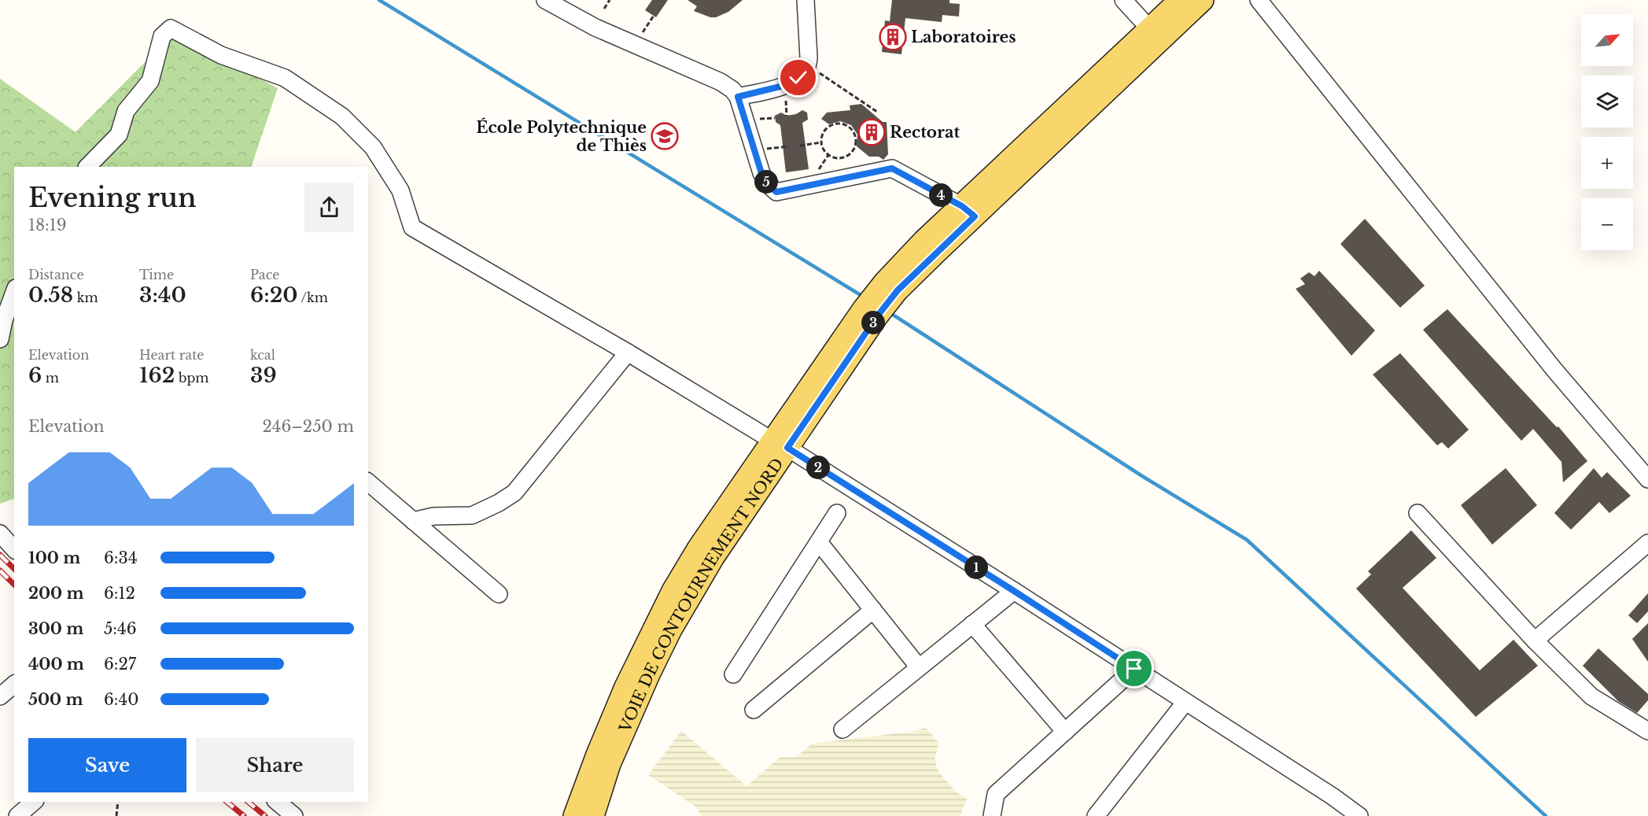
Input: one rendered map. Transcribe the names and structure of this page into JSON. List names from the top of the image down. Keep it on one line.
{"streets":{"main road":["VOIE DE CONTOURNEMENT NORD"]},"places":{"building":["Laboratoires","Rectorat"],"school or university":["École Polytechnique de Thiès"]},"north":"top right","page":{"map_buttons":["+","−"],"heading":["Evening run","18:19"],"pins":["5","4","3","2","1"],"stats":[["Distance","0.58 km"],["Time","3:40"],["Pace","6:20 /km"],["Elevation","6 m"],["Heart rate","162 bpm"],["kcal","39"]],"chart":["Elevation","246–250 m"],"list":[{"name":"100 m","note":"6:34"},{"name":"200 m","note":"6:12"},{"name":"300 m","note":"5:46"},{"name":"400 m","note":"6:27"},{"name":"500 m","note":"6:40"}],"buttons":["Save","Share"]}}
